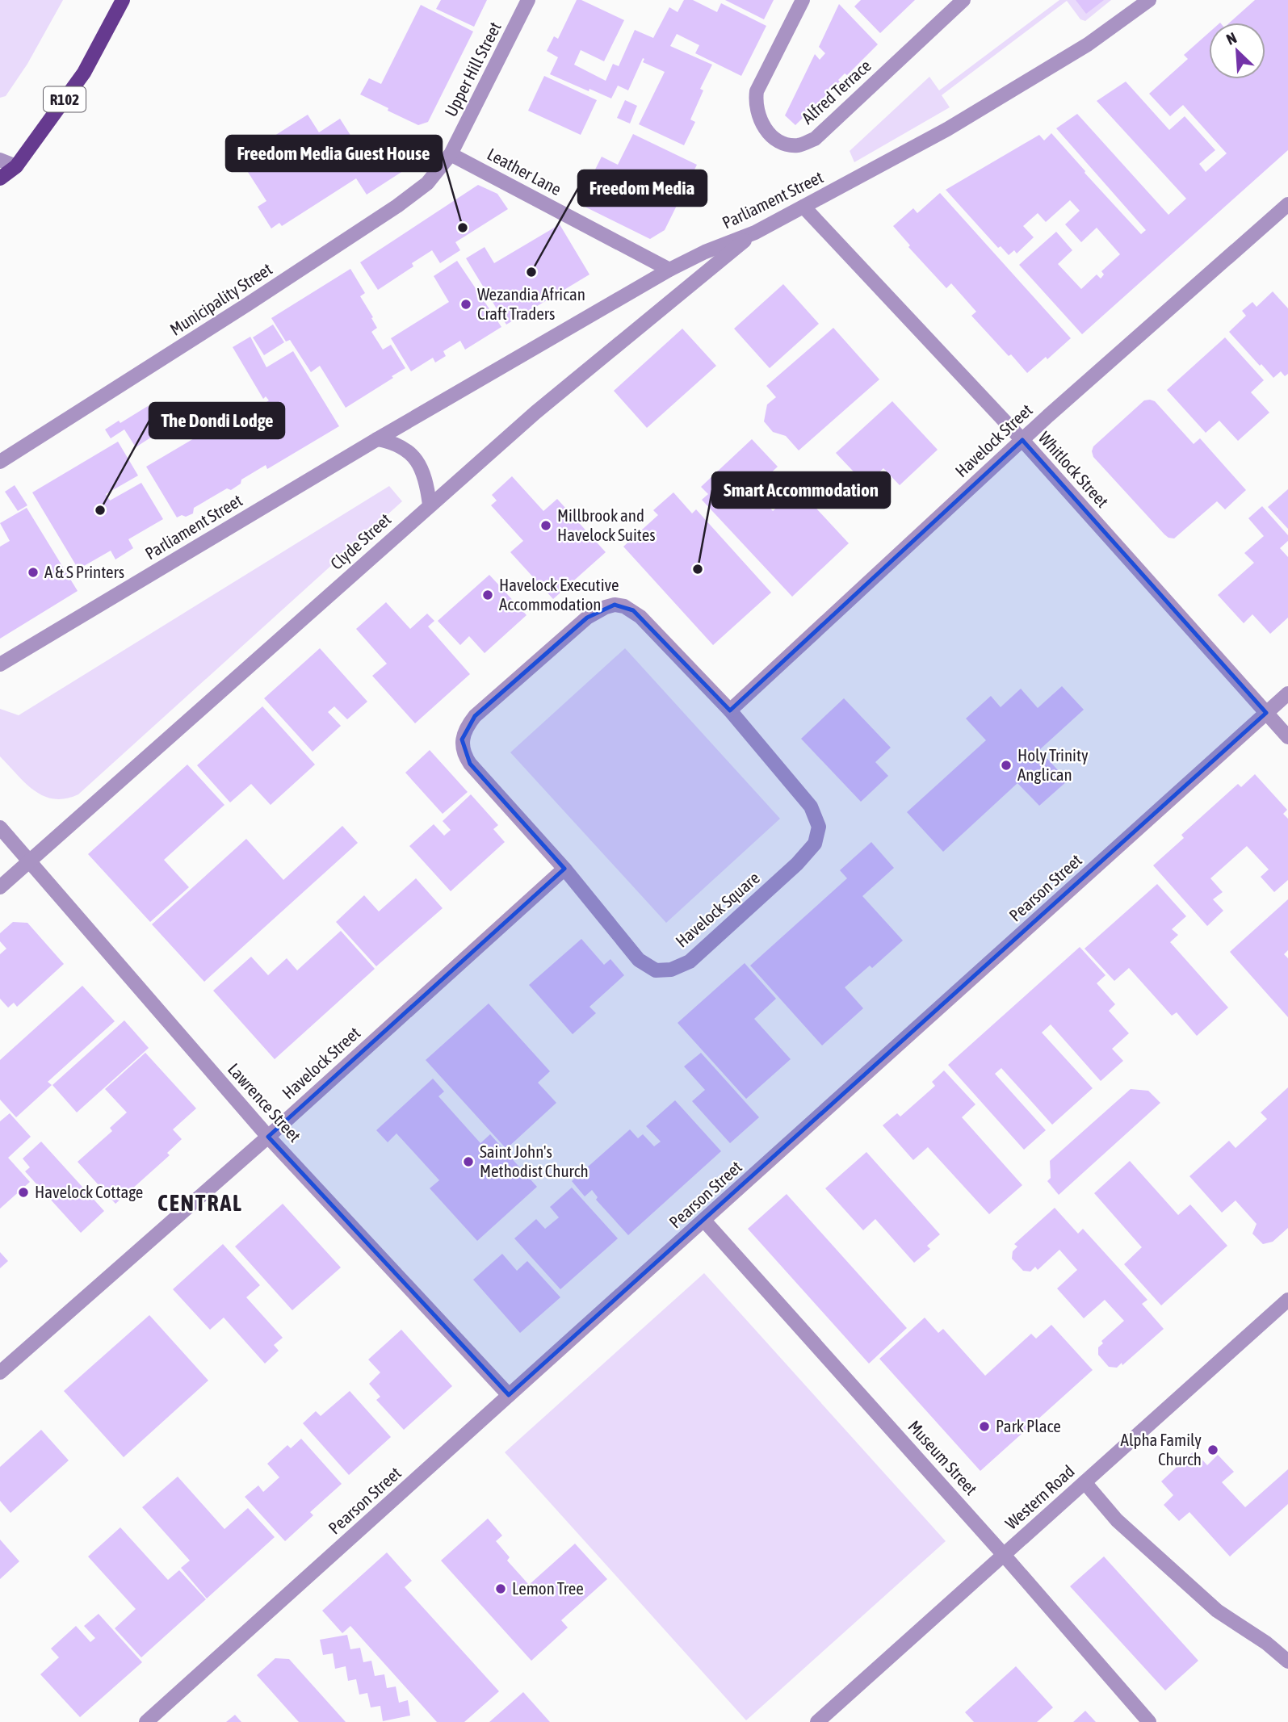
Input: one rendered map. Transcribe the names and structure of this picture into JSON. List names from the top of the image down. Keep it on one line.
{"streets":{"main road":["R102"],"street":["Upper Hill Street","Alfred Terrace","Leather Lane","Parliament Street","Municipality Street","Havelock Street","Whitlock Street","Clyde Street","Pearson Street","Havelock Square","Lawrence Street","Museum Street","Western Road"]},"crossings":[["Upper Hill Street","Leather Lane"],["Upper Hill Street","Municipality Street"],["Leather Lane","Parliament Street"],["Leather Lane","Municipality Street"],["Parliament Street","Whitlock Street"],["Parliament Street","Clyde Street"],["Havelock Street","Whitlock Street"],["Havelock Street","Havelock Square"],["Havelock Street","Lawrence Street"],["Whitlock Street","Pearson Street"],["Clyde Street","Lawrence Street"],["Pearson Street","Lawrence Street"],["Pearson Street","Museum Street"],["Museum Street","Western Road"]],"districts":["CENTRAL"],"places":["Freedom Media Guest House","Freedom Media","Wezandia African Craft Traders","The Dondi Lodge","Millbrook and Havelock Suites","Smart Accommodation","A & S Printers","Havelock Executive Accommodation","Holy Trinity Anglican","Saint John's Methodist Church","Havelock Cottage","Park Place","Alpha Family Church","Lemon Tree"],"north":"top left"}
